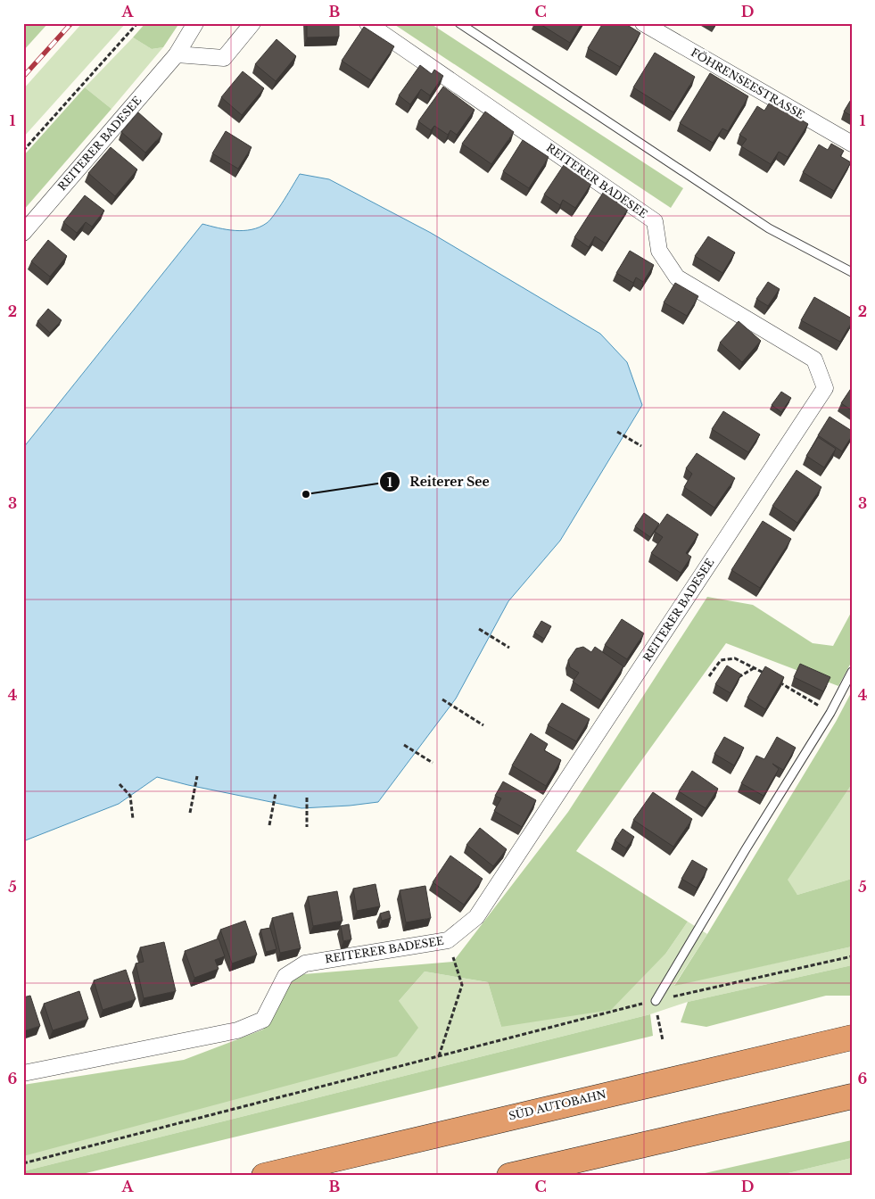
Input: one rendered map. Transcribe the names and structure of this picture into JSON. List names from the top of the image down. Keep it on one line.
{"streets":{"highway":["SÜD AUTOBAHN"],"street":["FÖHRENSEESTRASSE","REITERER BADESEE"]},"places":["Reiterer See"],"grid":{"columns":["A","B","C","D"],"rows":["1","2","3","4","5","6"]}}
